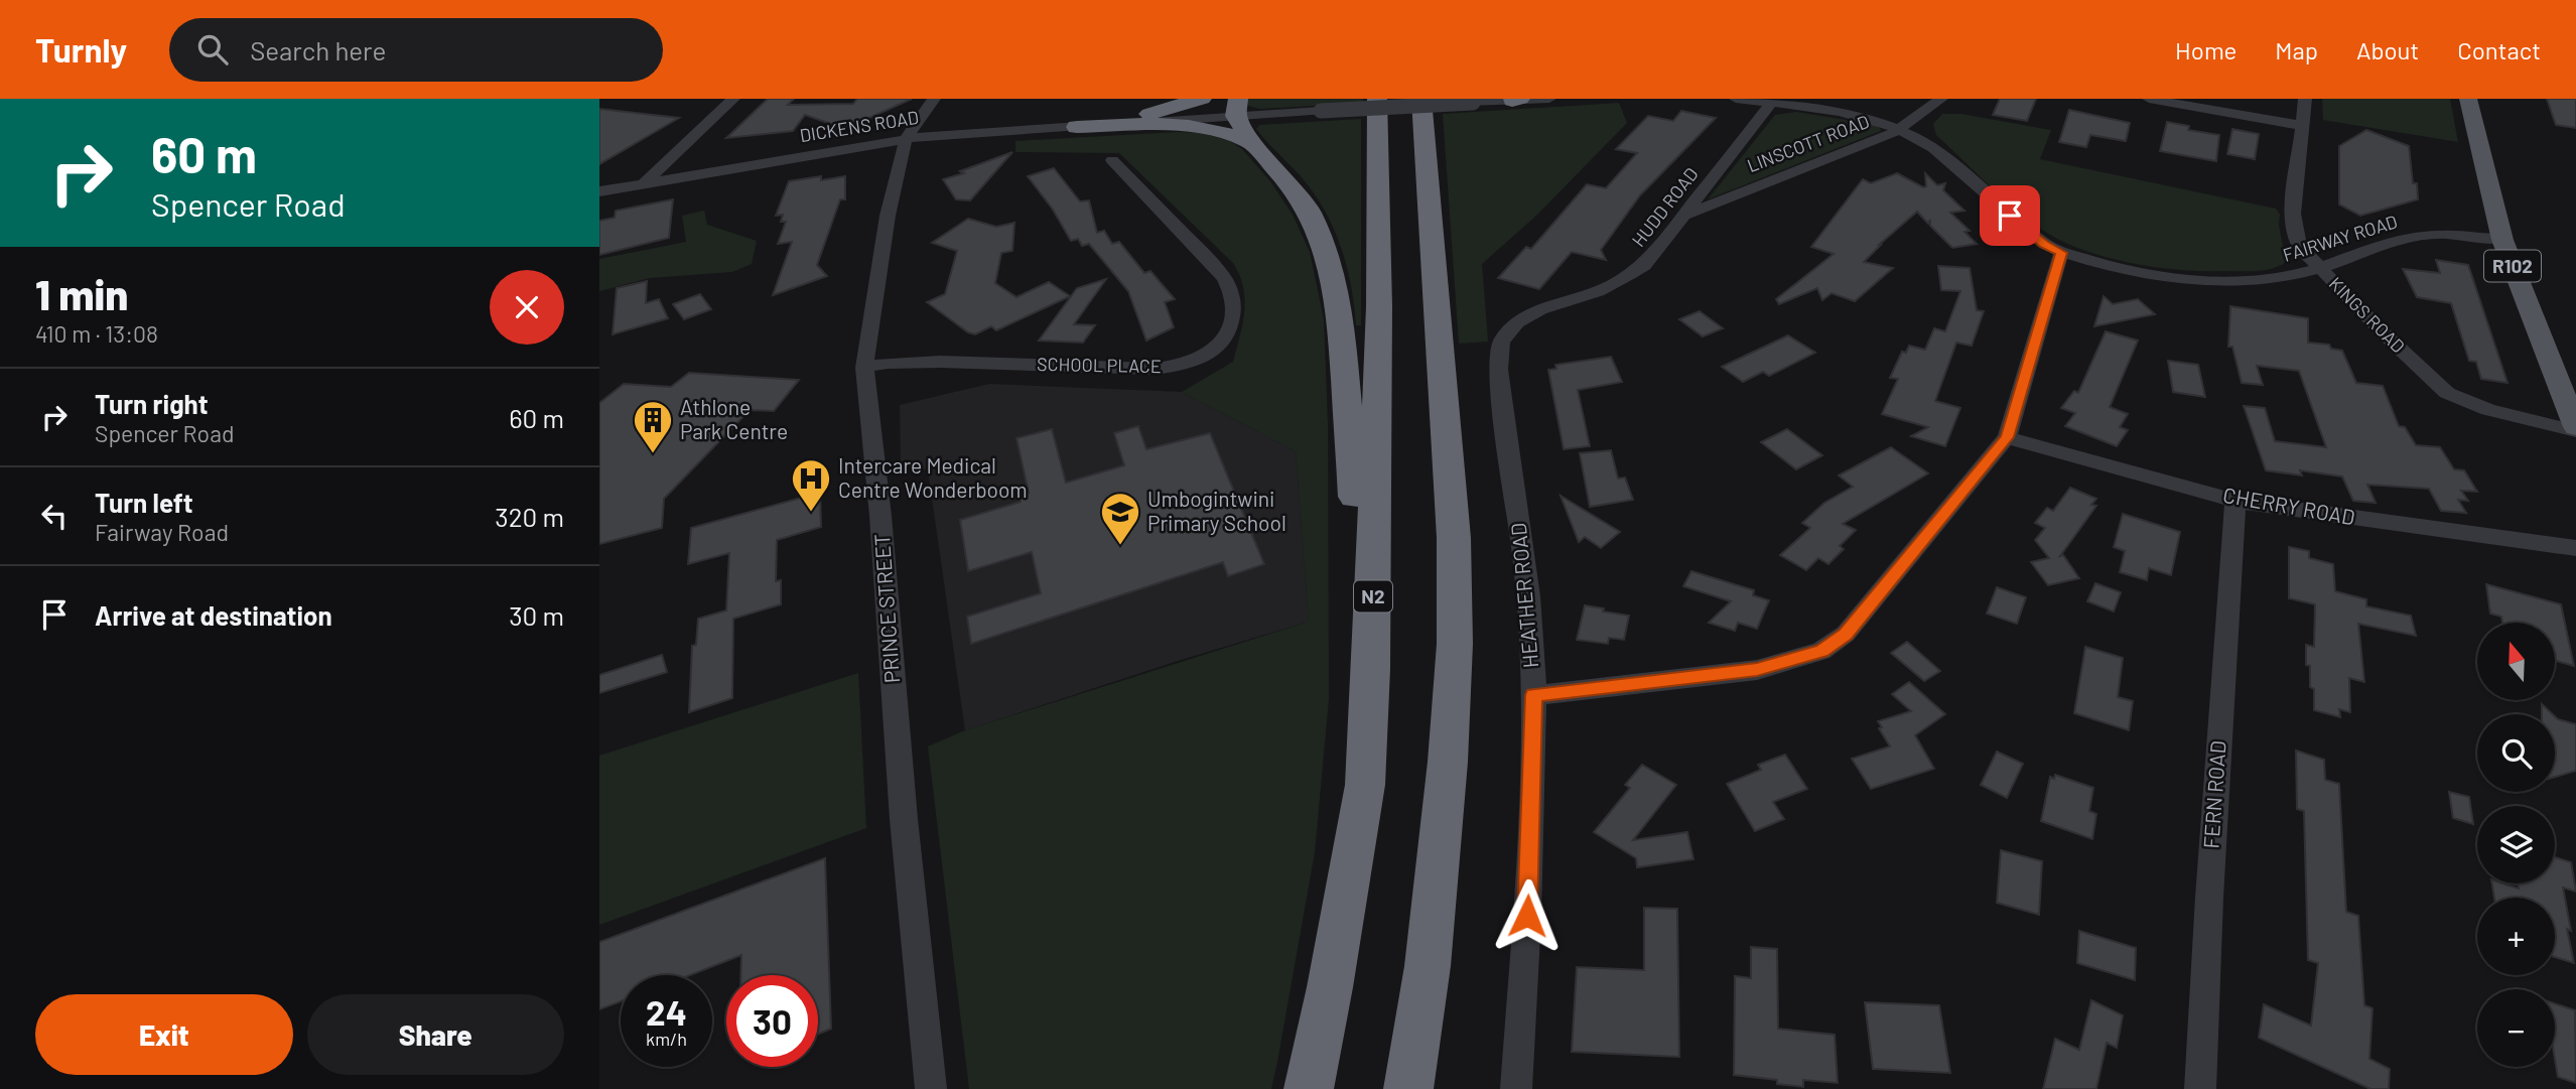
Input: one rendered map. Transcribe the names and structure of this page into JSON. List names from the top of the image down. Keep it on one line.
{"streets":{"highway":["N2"],"main road":["R102"],"street":["DICKENS ROAD","LINSCOTT ROAD","HUDD ROAD","FAIRWAY ROAD","KINGS ROAD","SCHOOL PLACE","CHERRY ROAD","HEATHER ROAD","PRINCE STREET","FERN ROAD"]},"crossings":[["DICKENS ROAD","PRINCE STREET"],["LINSCOTT ROAD","HUDD ROAD"],["LINSCOTT ROAD","FAIRWAY ROAD"],["HUDD ROAD","FAIRWAY ROAD"],["HUDD ROAD","HEATHER ROAD"],["FAIRWAY ROAD","R102"],["FAIRWAY ROAD","KINGS ROAD"],["R102","KINGS ROAD"],["SCHOOL PLACE","PRINCE STREET"],["CHERRY ROAD","FERN ROAD"]],"places":{"building":["Athlone Park Centre"],"hospital":["Intercare Medical Centre Wonderboom"],"school or university":["Umbogintwini Primary School"]},"north":"top","page":{"header":"Turnly","search":"Search here","nav":["Home","Map","About","Contact"],"turn":["60 m","Spencer Road"],"heading":["1 min","410 m · 13:08"],"list":[{"name":"Turn right","note":"Spencer Road","value":"60 m"},{"name":"Turn left","note":"Fairway Road","value":"320 m"},{"name":"Arrive at destination","value":"30 m"}],"map_buttons":["+","−"],"speed":"24 km/h","limit":"30","buttons":["Exit","Share"]}}
